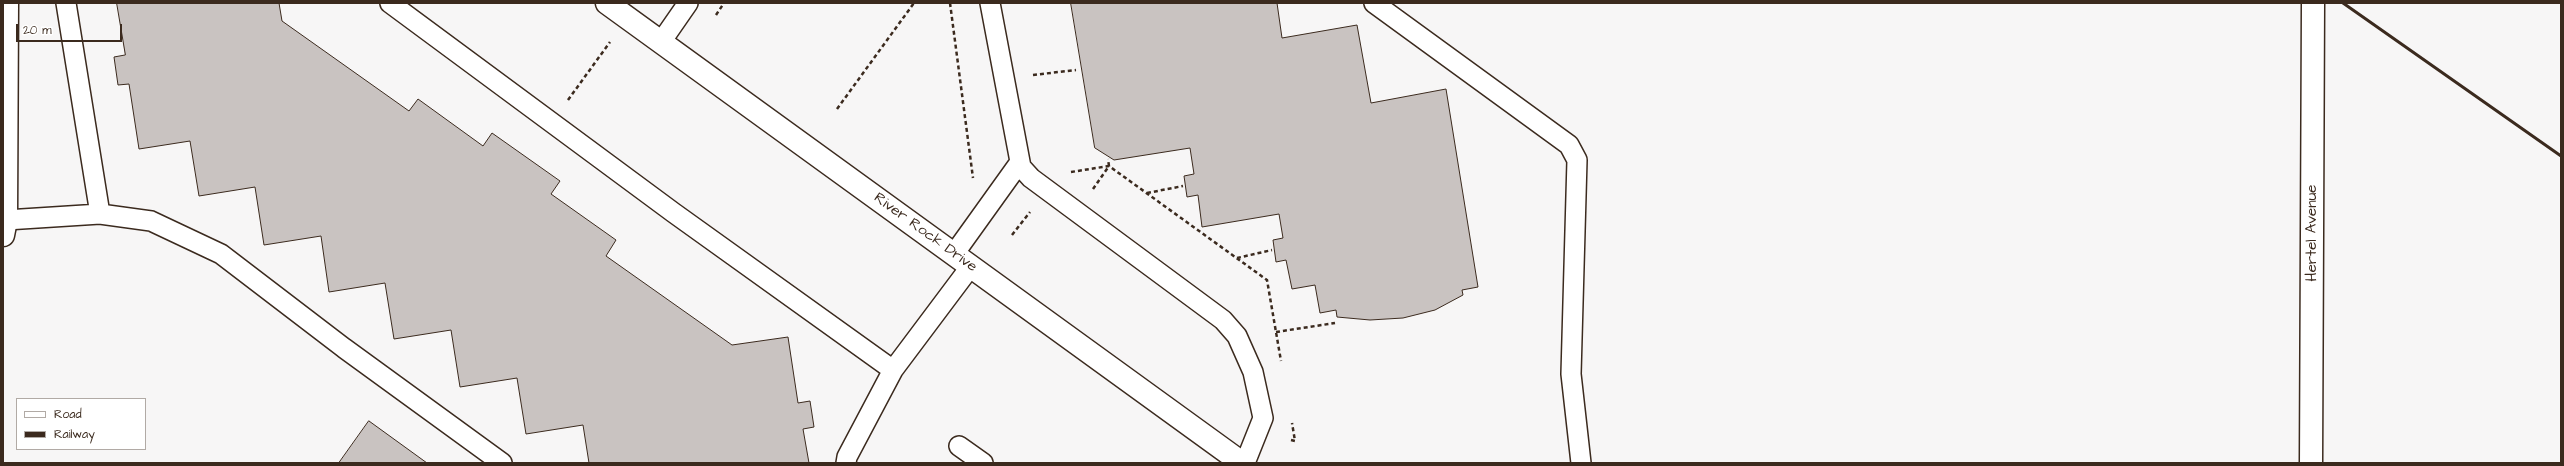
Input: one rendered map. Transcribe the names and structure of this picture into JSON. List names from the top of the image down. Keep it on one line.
{"streets":{"street":["River Rock Drive","Hertel Avenue"]},"legend":["Road","Railway"],"scale_bar":"20 m"}
